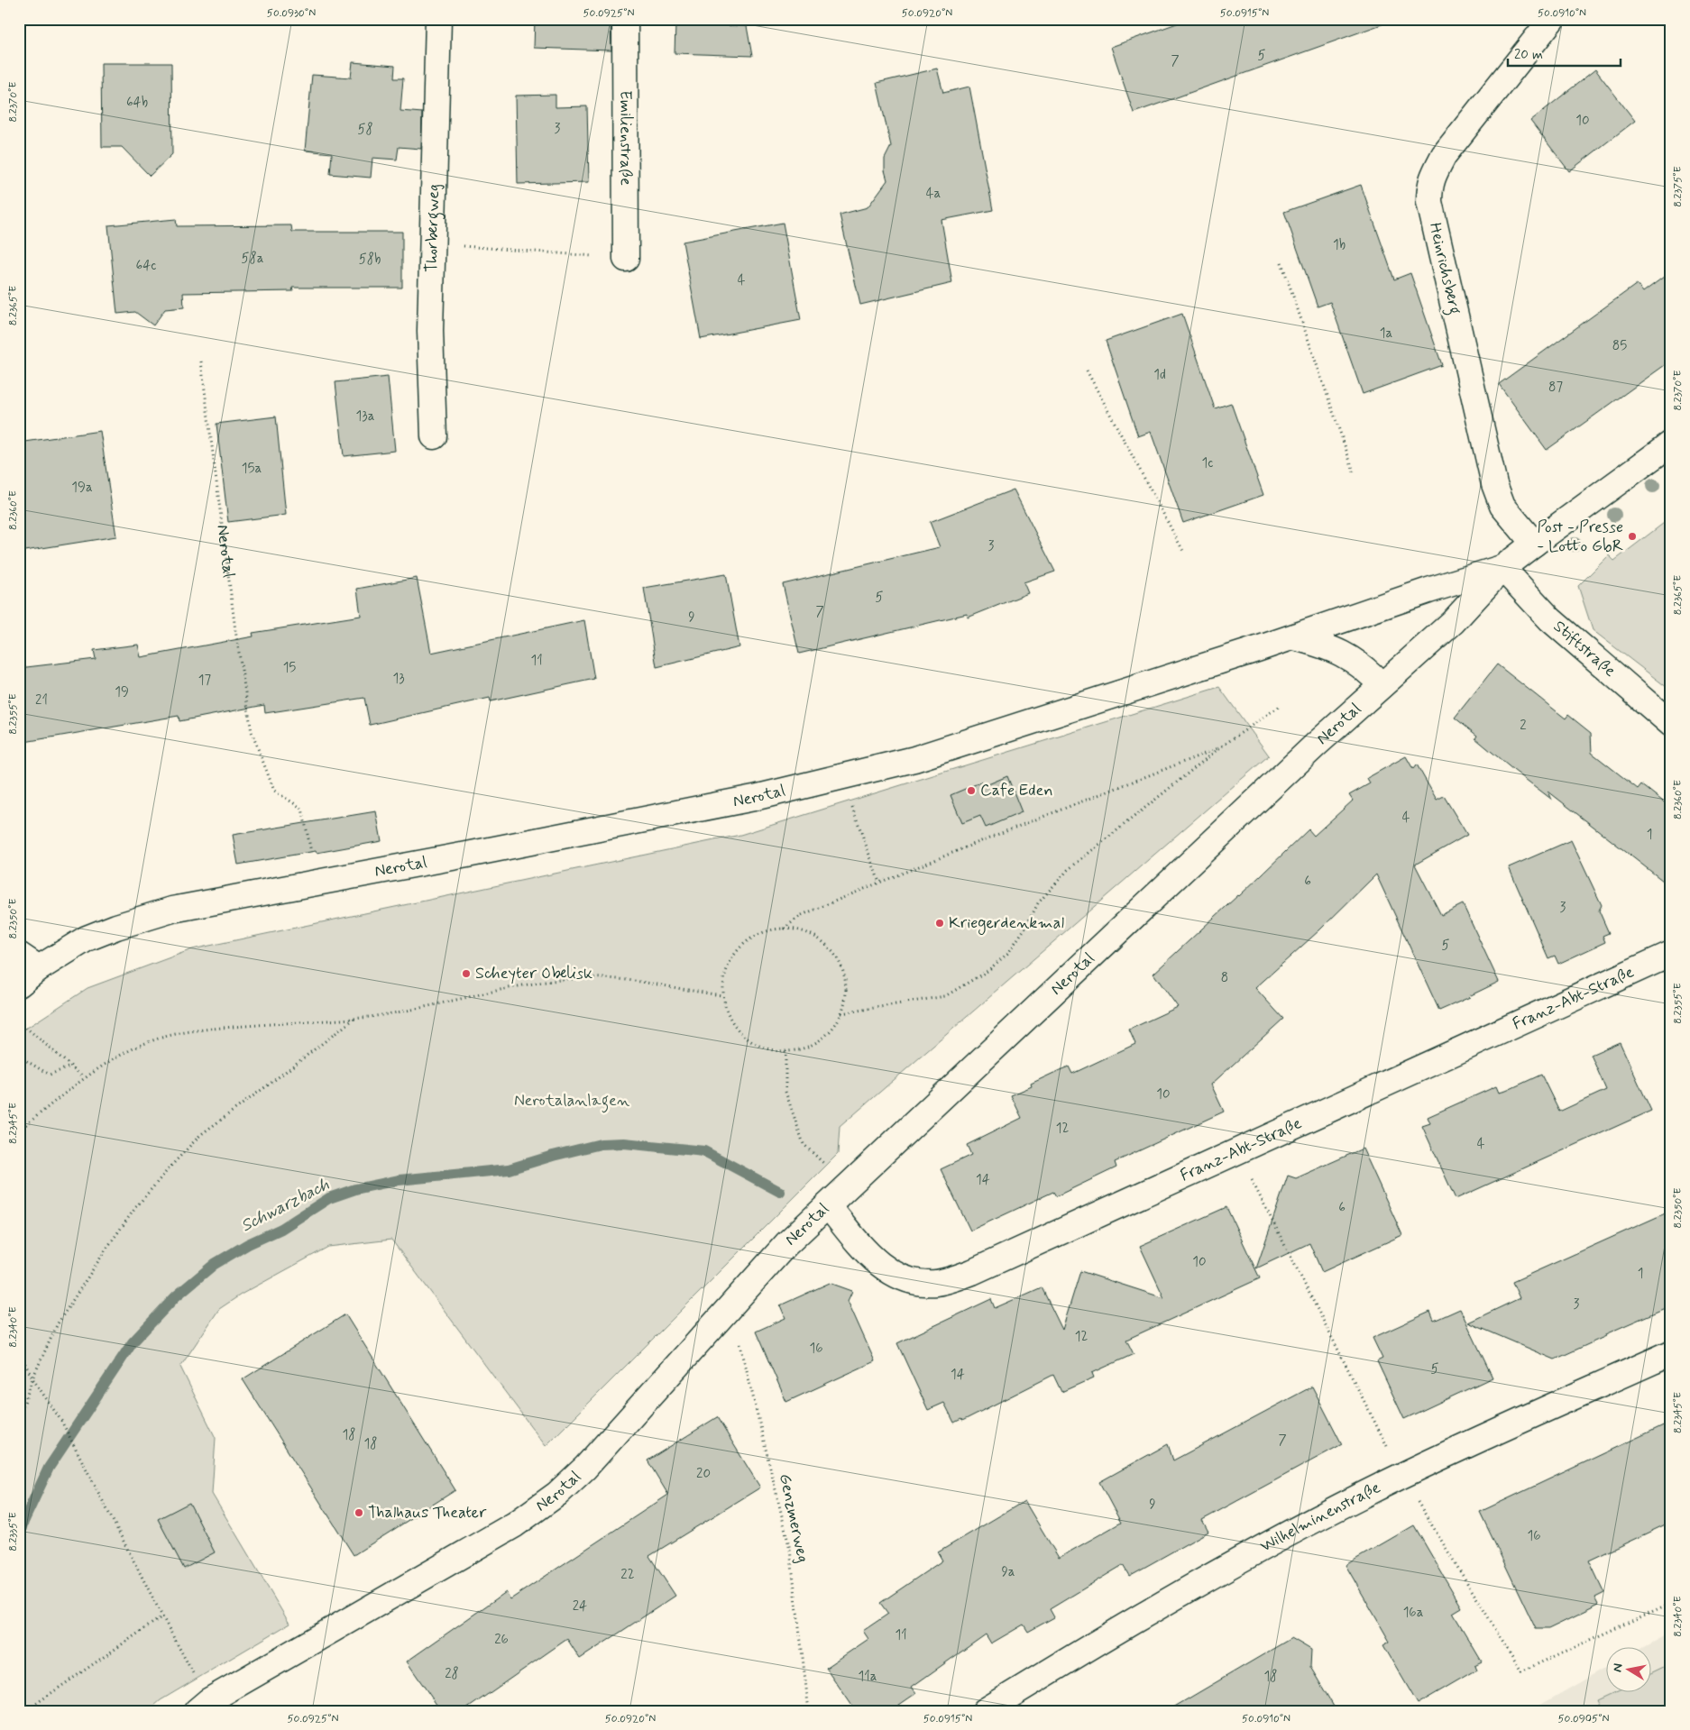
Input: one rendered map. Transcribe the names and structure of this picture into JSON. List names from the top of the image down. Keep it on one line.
{"streets":{"street":["Emilienstraße","Thorbergweg","Heinrichsberg","Nerotal","Stiftstraße","Franz-Abt-Straße","Wilhelminenstraße"],"path":["Genzmerweg"]},"crossings":[["Nerotal","Stiftstraße"],["Nerotal","Franz-Abt-Straße"]],"water":["Schwarzbach"],"parks":["Nerotalanlagen"],"places":["Post - Presse - Lotto GbR","Cafe Eden","Kriegerdenkmal","Scheyter Obelisk","Thalhaus Theater"],"house_numbers":["5","7","64b","10","3","58","4a","1b","58a","58b","64c","4","1a","85","1d","87","13a","1c","15a","19a","3","5","7","9","11","15","13","17","19","21","2","4","1","6","3","5","8","10","12","4","14","6","10","1","3","12","16","5","14","18","7","18","20","9","16","9a","22","24","16a","11","26","28","11a","18"],"scale_bar":"20 m","north":"left","coordinates":["50.0930°N","50.0925°N","50.0920°N","50.0915°N","50.0910°N","8.2370°E","8.2375°E","8.2365°E","8.2360°E","8.2355°E","8.2350°E","8.2345°E","8.2340°E","8.2335°E","50.0905°N"]}
